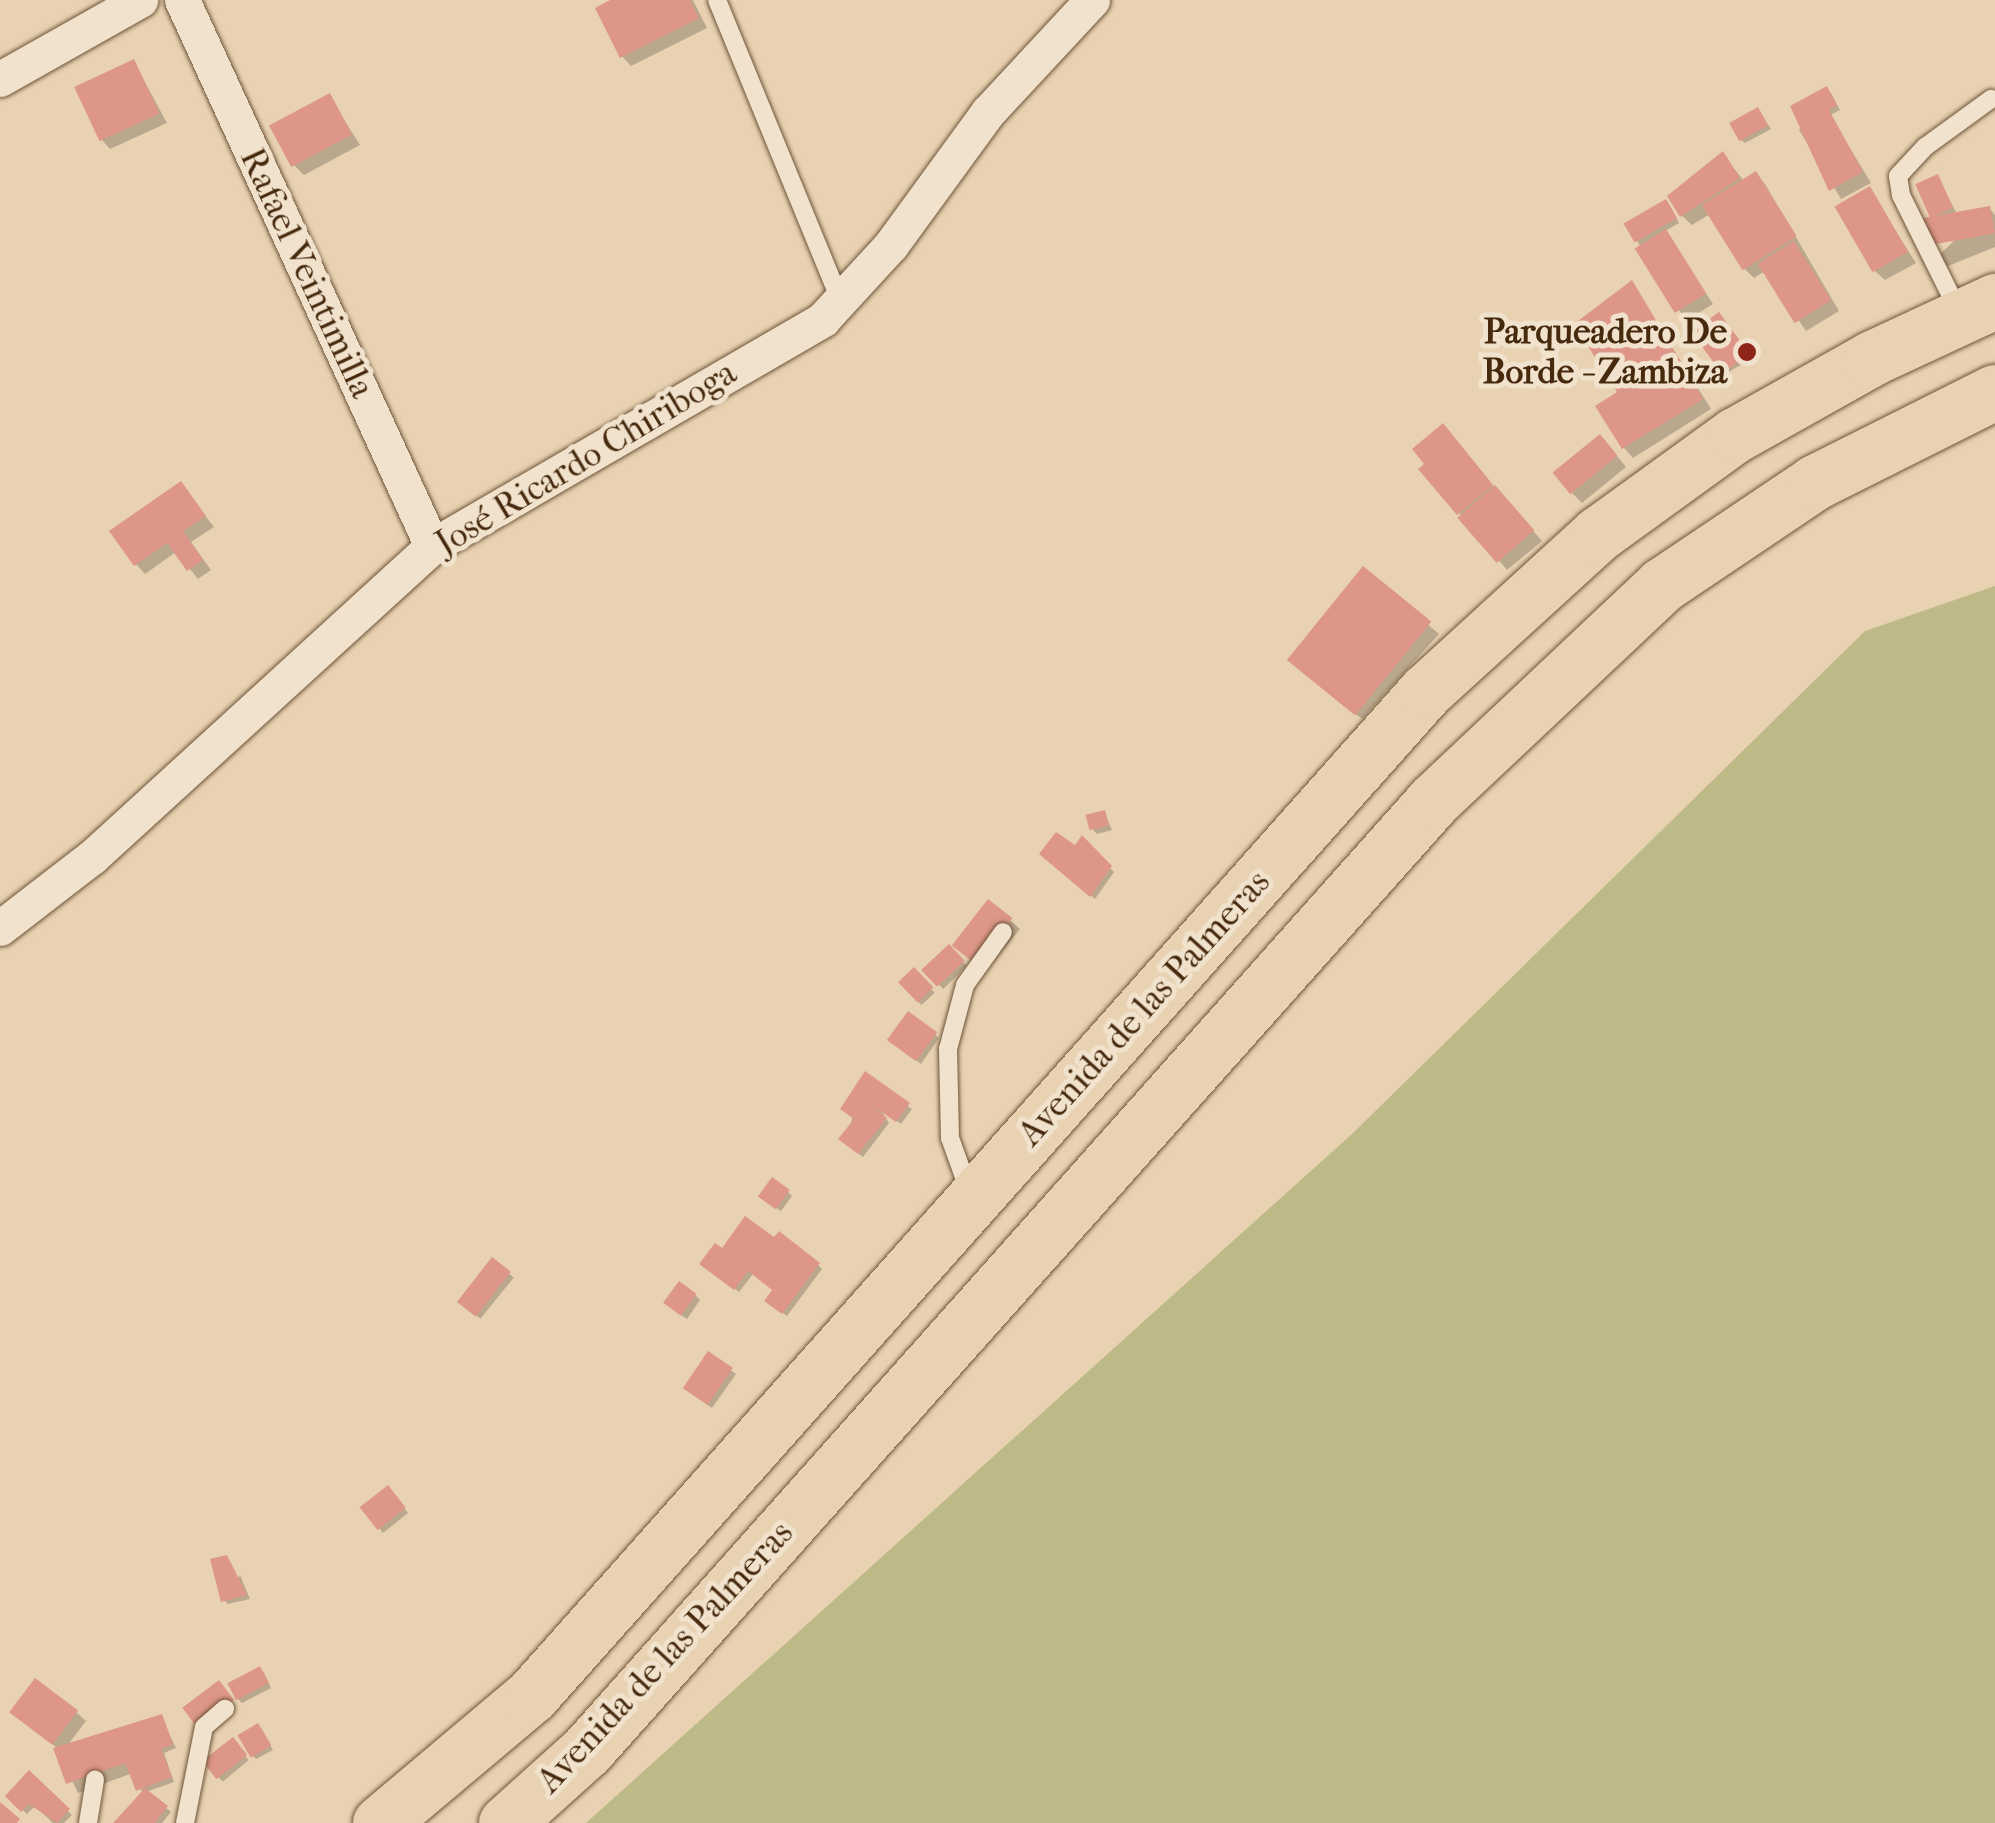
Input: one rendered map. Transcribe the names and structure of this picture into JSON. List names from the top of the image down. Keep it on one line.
{"streets":{"main road":["Avenida de las Palmeras"],"street":["Rafael Veintimilla","José Ricardo Chiriboga"]},"crossings":[["Rafael Veintimilla","José Ricardo Chiriboga"]],"places":["Parqueadero De Borde - Zambiza"]}
